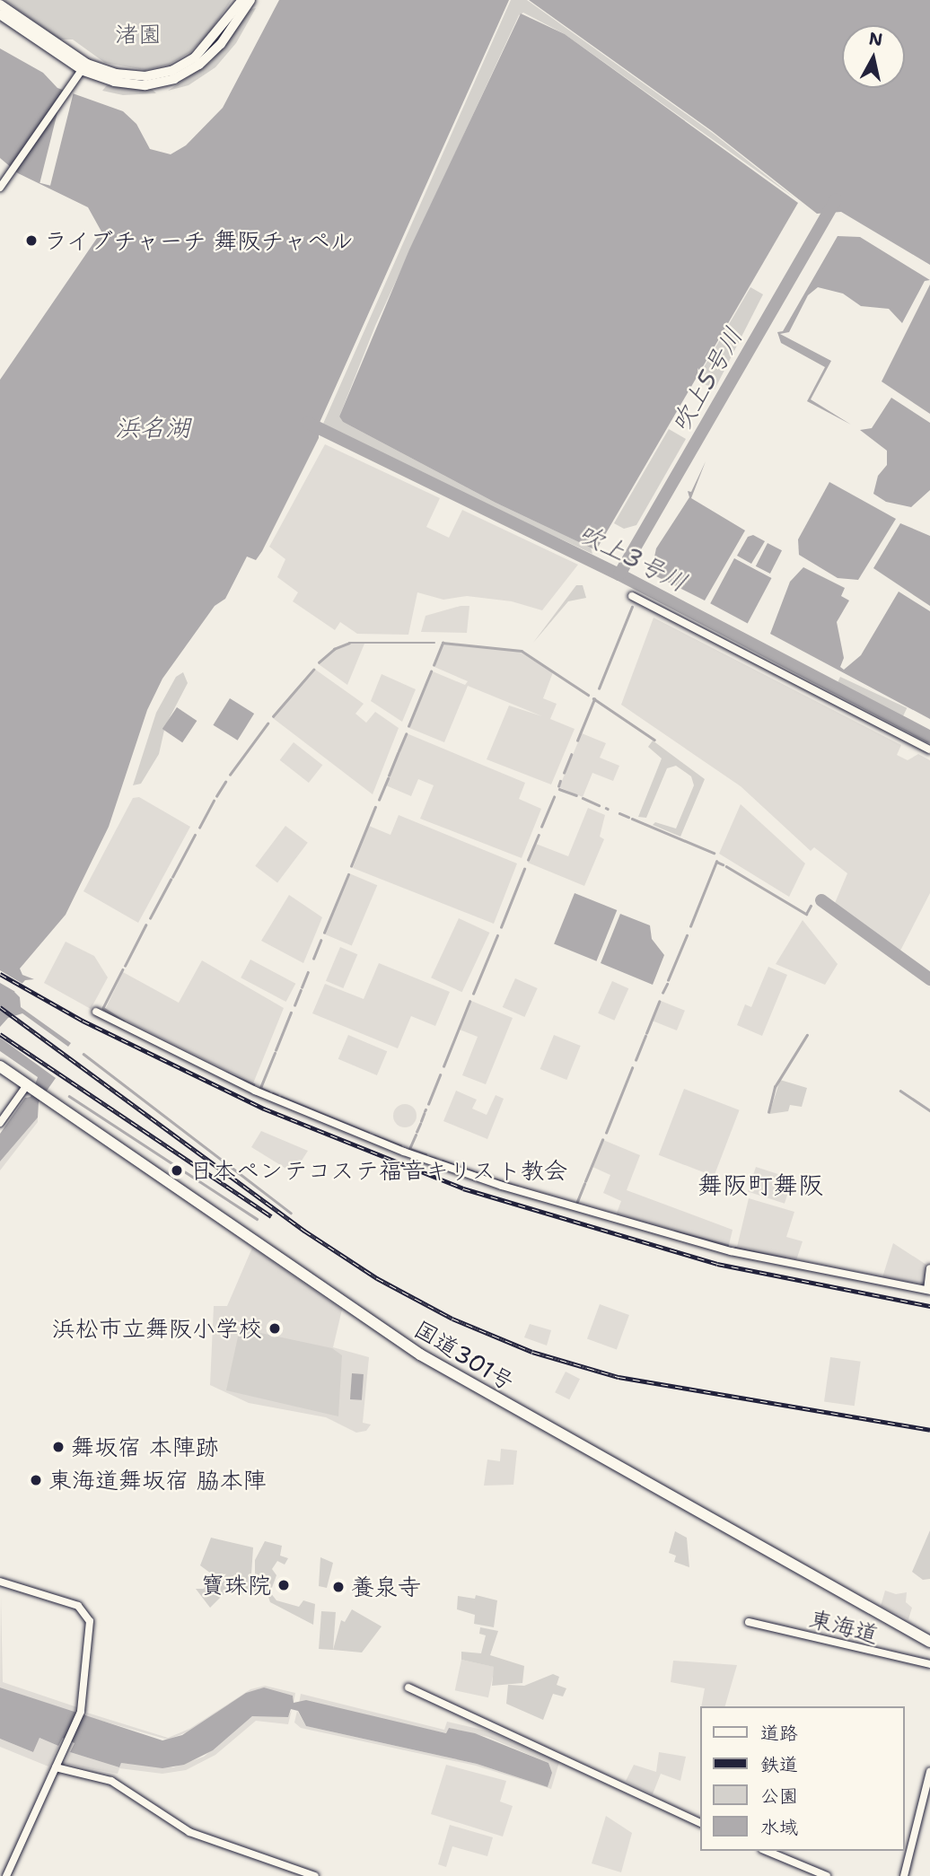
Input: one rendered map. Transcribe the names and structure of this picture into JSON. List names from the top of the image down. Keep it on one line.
{"streets":{"highway":["国道301号"],"street":["東海道"]},"districts":["舞阪町舞阪"],"water":["吹上5号川","浜名湖","吹上3号川"],"parks":["渚園"],"places":["ライブチャーチ 舞阪チャペル","日本ペンテコステ福音キリスト教会","浜松市立舞阪小学校","舞坂宿 本陣跡","東海道舞坂宿 脇本陣","寶珠院","養泉寺"],"legend":["道路","鉄道","公園","水域"],"north":"top"}
